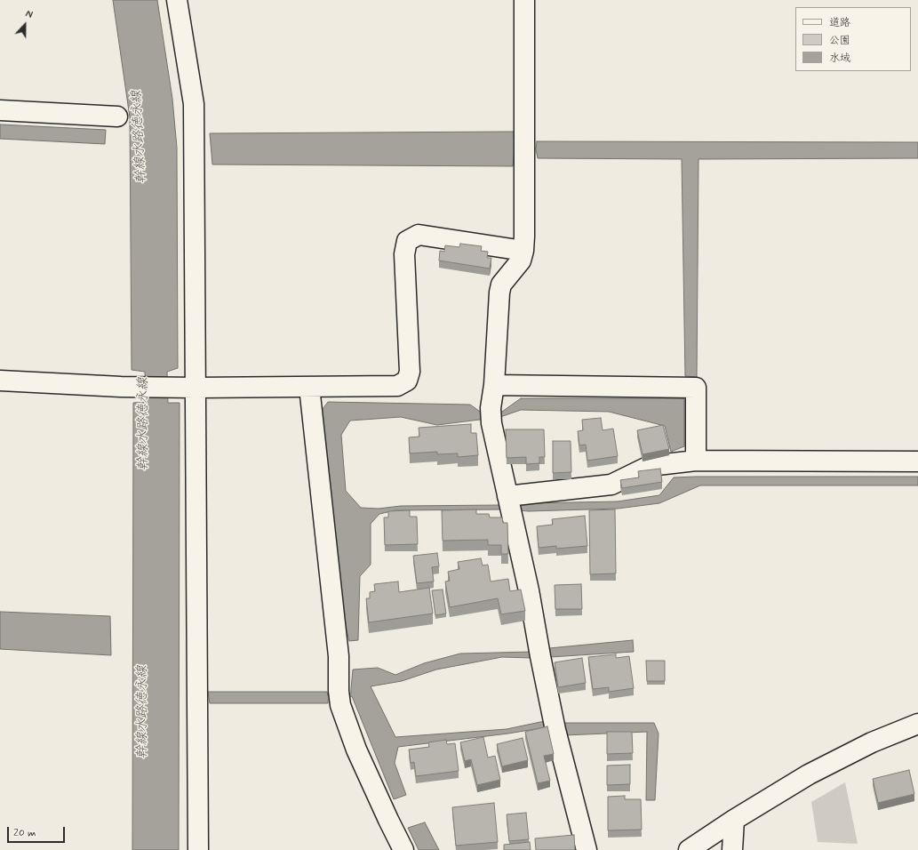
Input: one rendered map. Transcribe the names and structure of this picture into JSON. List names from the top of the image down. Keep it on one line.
{"water":["幹線水路徳永線"],"legend":["道路","公園","水域"],"scale_bar":"20 m","north":"top"}
